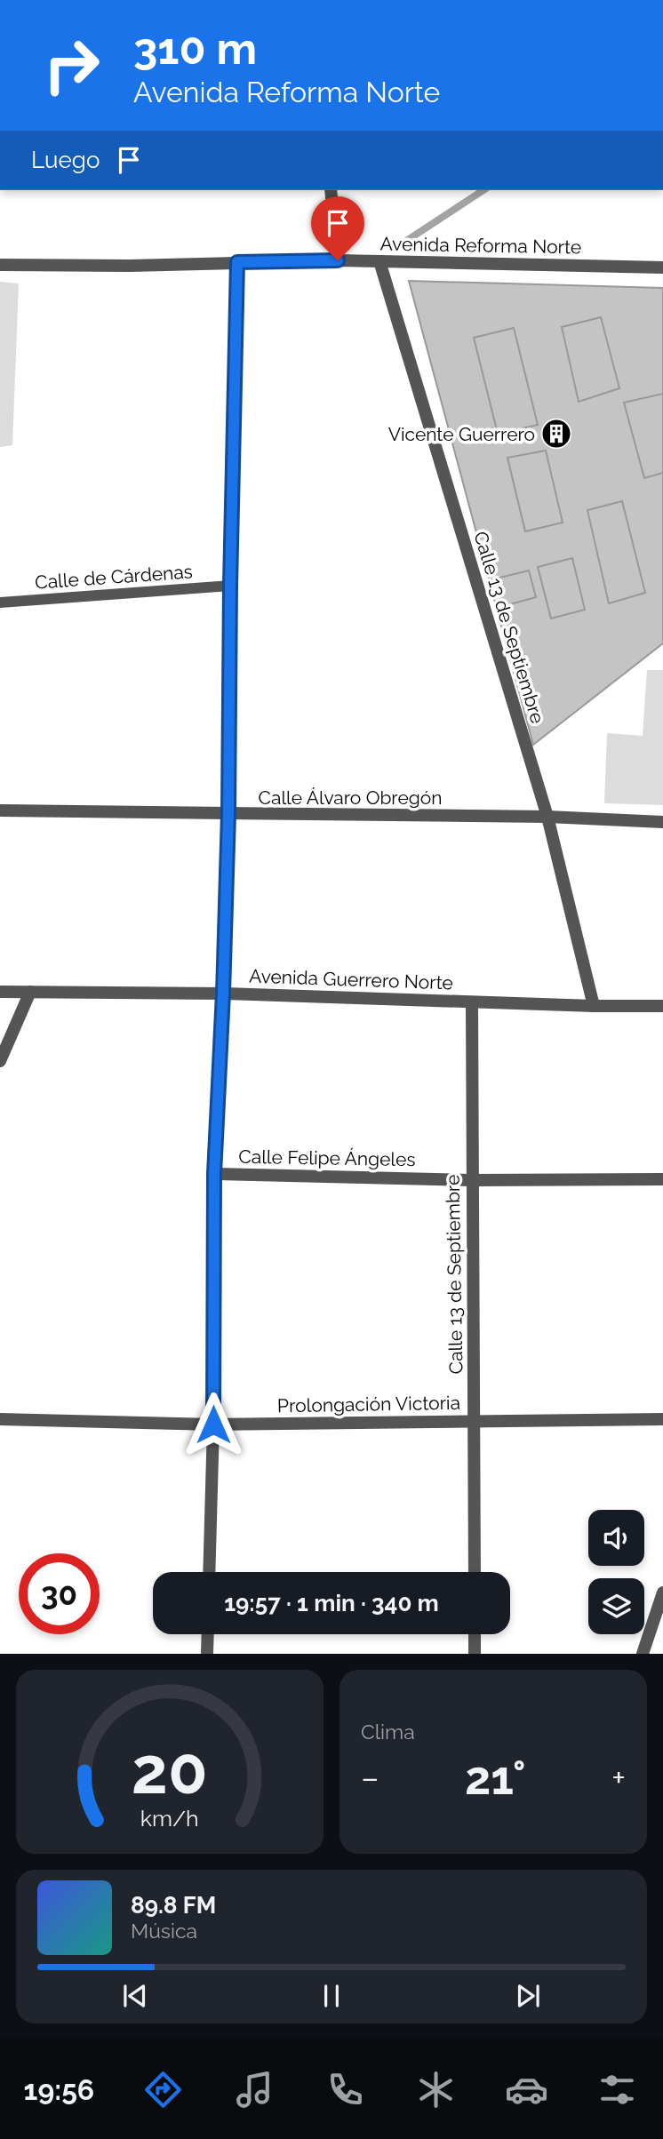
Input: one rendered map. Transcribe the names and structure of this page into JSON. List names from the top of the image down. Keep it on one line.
{"streets":{"street":["Avenida Reforma Norte","Calle 13 de Septiembre","Calle Álvaro Obregón","Avenida Guerrero Norte","Calle Felipe Ángeles","Prolongación Victoria"],"lane":["Calle de Cárdenas"]},"crossings":[["Avenida Reforma Norte","Calle 13 de Septiembre"],["Calle 13 de Septiembre","Calle Álvaro Obregón"],["Calle 13 de Septiembre","Avenida Guerrero Norte"],["Calle 13 de Septiembre","Calle Felipe Ángeles"],["Calle 13 de Septiembre","Prolongación Victoria"]],"places":{"building":["Vicente Guerrero"]},"page":{"turn":["310 m","Avenida Reforma Norte"],"then":"Luego","limit":"30","trip":"19:57 · 1 min · 340 m","tile":"Clima","heat":["−","21°","+"],"song":["89.8 FM","Música"],"tabs":"19:56","gauge":["20","km/h"]}}
